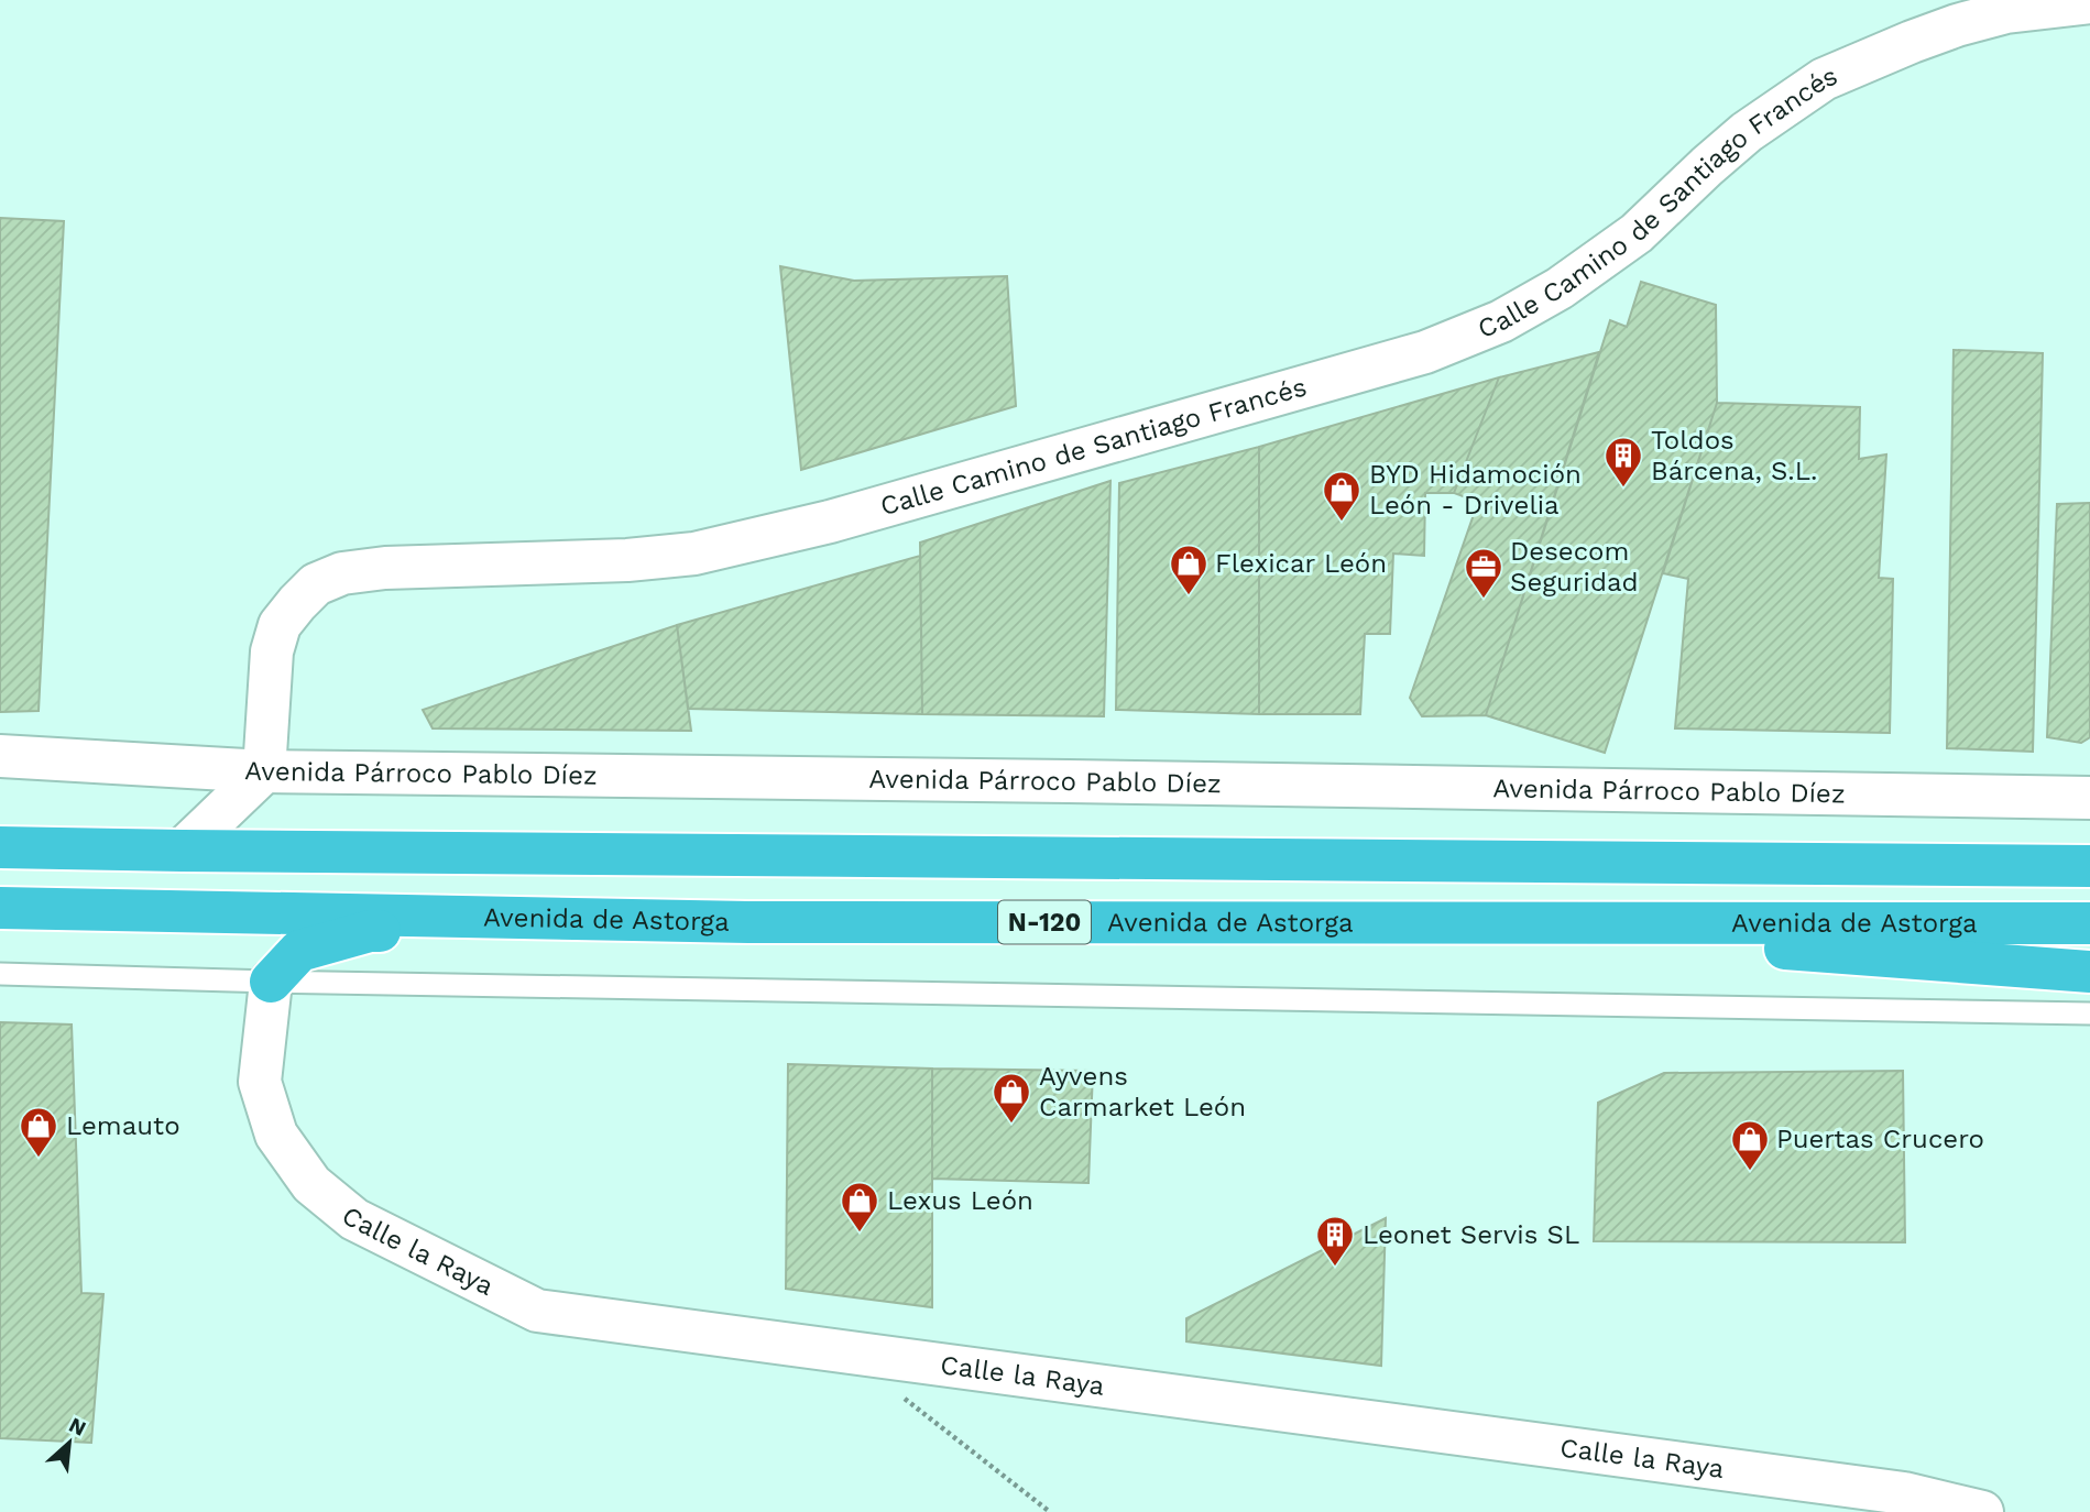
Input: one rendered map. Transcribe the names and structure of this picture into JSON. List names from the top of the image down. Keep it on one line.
{"streets":{"highway":["Avenida de Astorga","N-120"],"street":["Calle Camino de Santiago Francés","Avenida Párroco Pablo Díez","Calle la Raya"]},"crossings":[["Calle Camino de Santiago Francés","Avenida Párroco Pablo Díez"]],"places":{"building":["Toldos Bárcena, S.L.","Leonet Servis SL"],"shop":["BYD Hidamoción León - Drivelia","Flexicar León","Ayvens Carmarket León","Lemauto","Puertas Crucero","Lexus León"],"office":["Desecom Seguridad"]},"north":"top right"}
